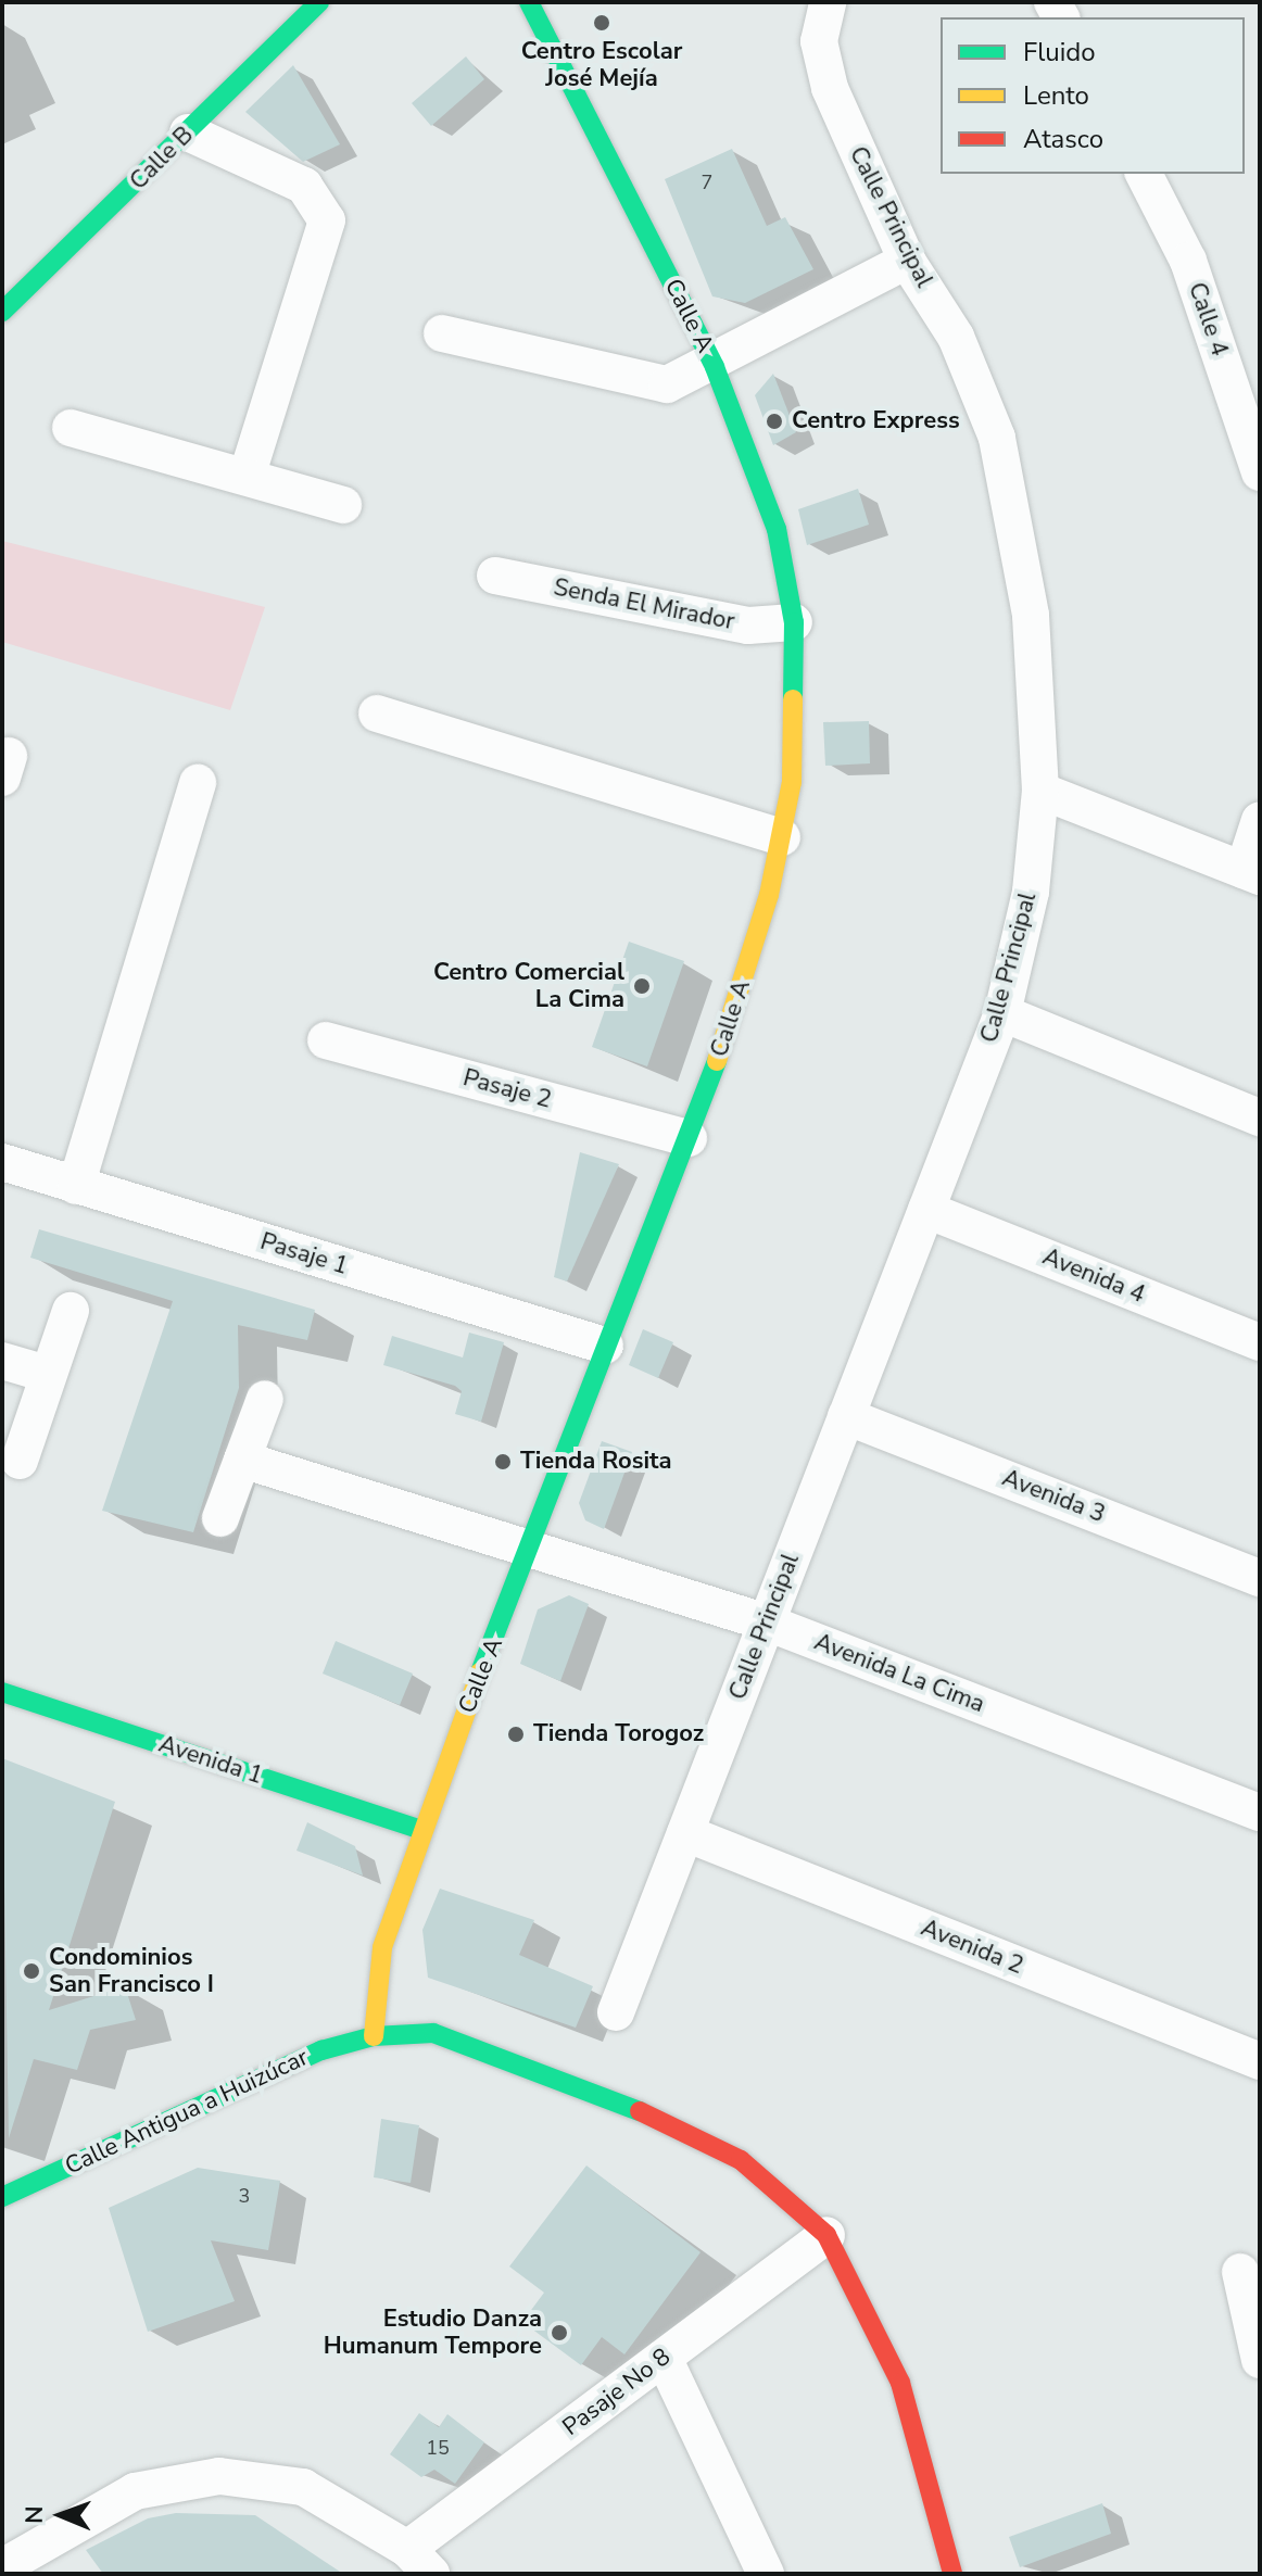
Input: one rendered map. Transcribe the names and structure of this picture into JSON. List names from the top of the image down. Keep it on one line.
{"streets":{"street":["Calle B","Calle Principal","Calle A","Calle 4","Senda El Mirador","Pasaje 2","Pasaje 1","Avenida 4","Avenida 3","Avenida La Cima","Avenida 1","Avenida 2","Calle Antigua a Huizúcar","Pasaje No 8"]},"crossings":[["Calle Principal","Avenida 4"],["Calle Principal","Avenida 3"],["Calle Principal","Avenida La Cima"],["Calle Principal","Avenida 2"],["Calle A","Senda El Mirador"],["Calle A","Pasaje 2"],["Calle A","Pasaje 1"],["Calle A","Avenida La Cima"],["Calle A","Avenida 1"],["Calle A","Calle Antigua a Huizúcar"],["Calle Antigua a Huizúcar","Pasaje No 8"]],"places":["Centro Escolar José Mejía","Centro Express","Centro Comercial La Cima","Tienda Rosita","Tienda Torogoz","Condominios San Francisco I","Estudio Danza Humanum Tempore"],"house_numbers":["7","3","15"],"legend":["Fluido","Lento","Atasco"],"north":"left"}
